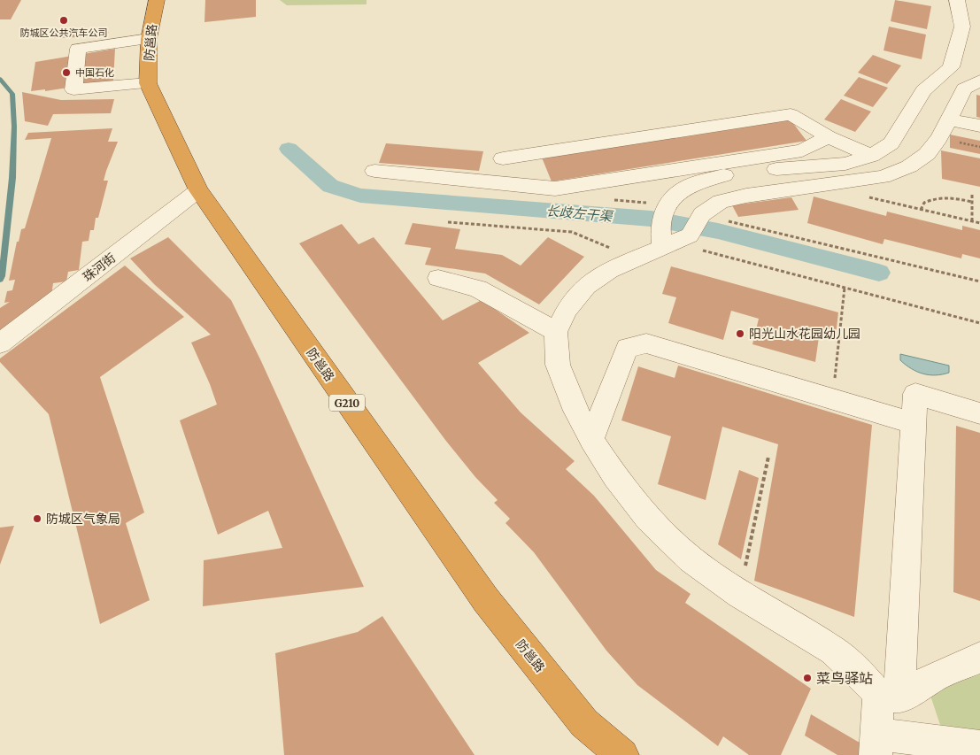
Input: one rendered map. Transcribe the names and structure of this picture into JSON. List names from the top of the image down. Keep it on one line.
{"streets":{"highway":["防邕路","G210"],"street":["珠河街"]},"crossings":[["防邕路","珠河街"]],"water":["长歧左干渠"],"places":["防城区公共汽车公司","中国石化","阳光山水花园幼儿园","防城区气象局","菜鸟驿站"]}
